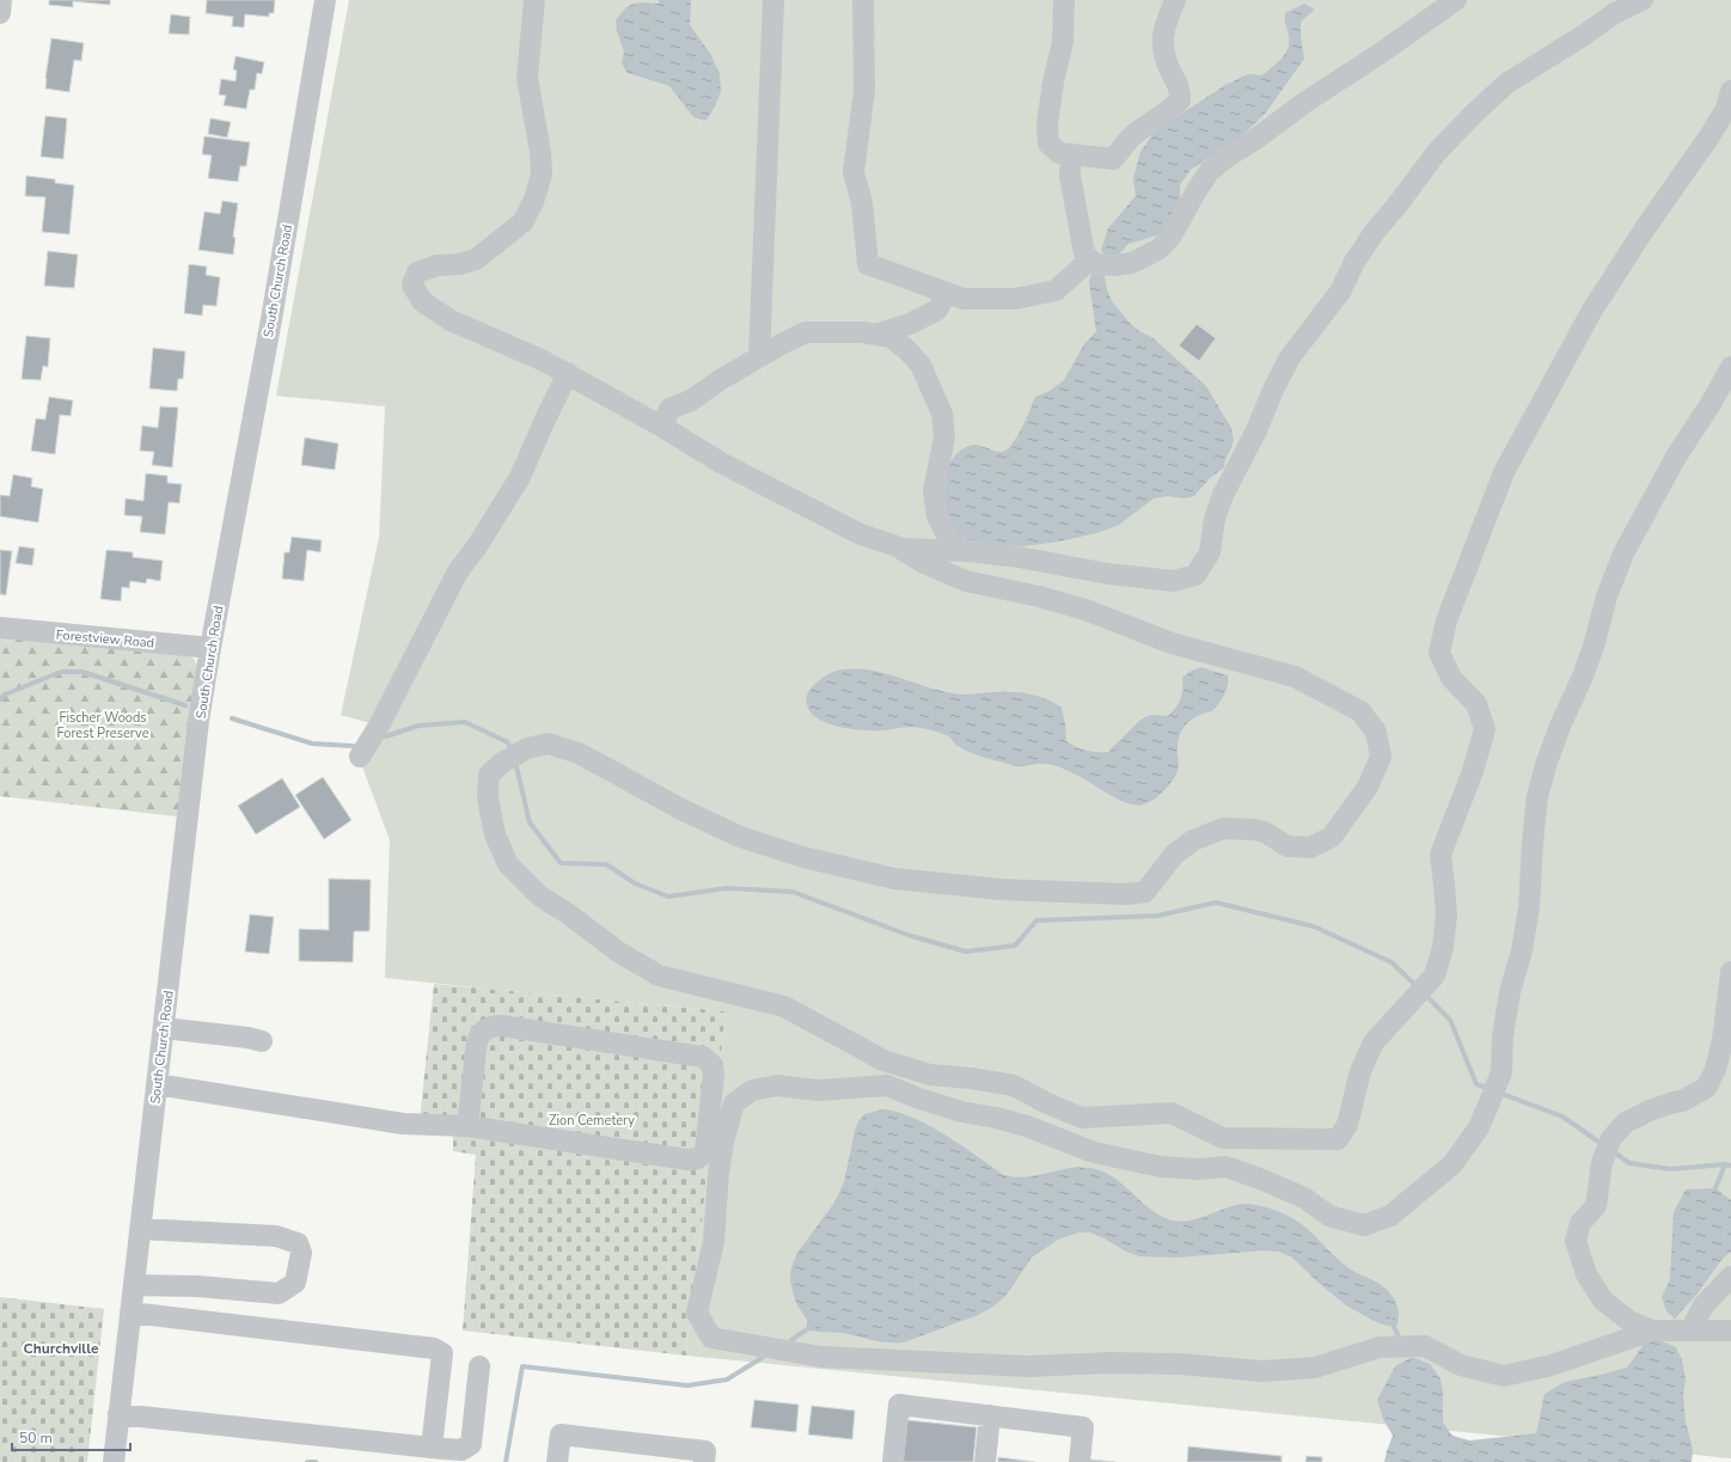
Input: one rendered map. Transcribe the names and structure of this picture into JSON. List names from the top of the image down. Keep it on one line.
{"streets":{"street":["South Church Road","Forestview Road"]},"crossings":[["South Church Road","Forestview Road"]],"districts":["Churchville"],"parks":["Fischer Woods Forest Preserve","Zion Cemetery"],"scale_bar":"50 m"}
